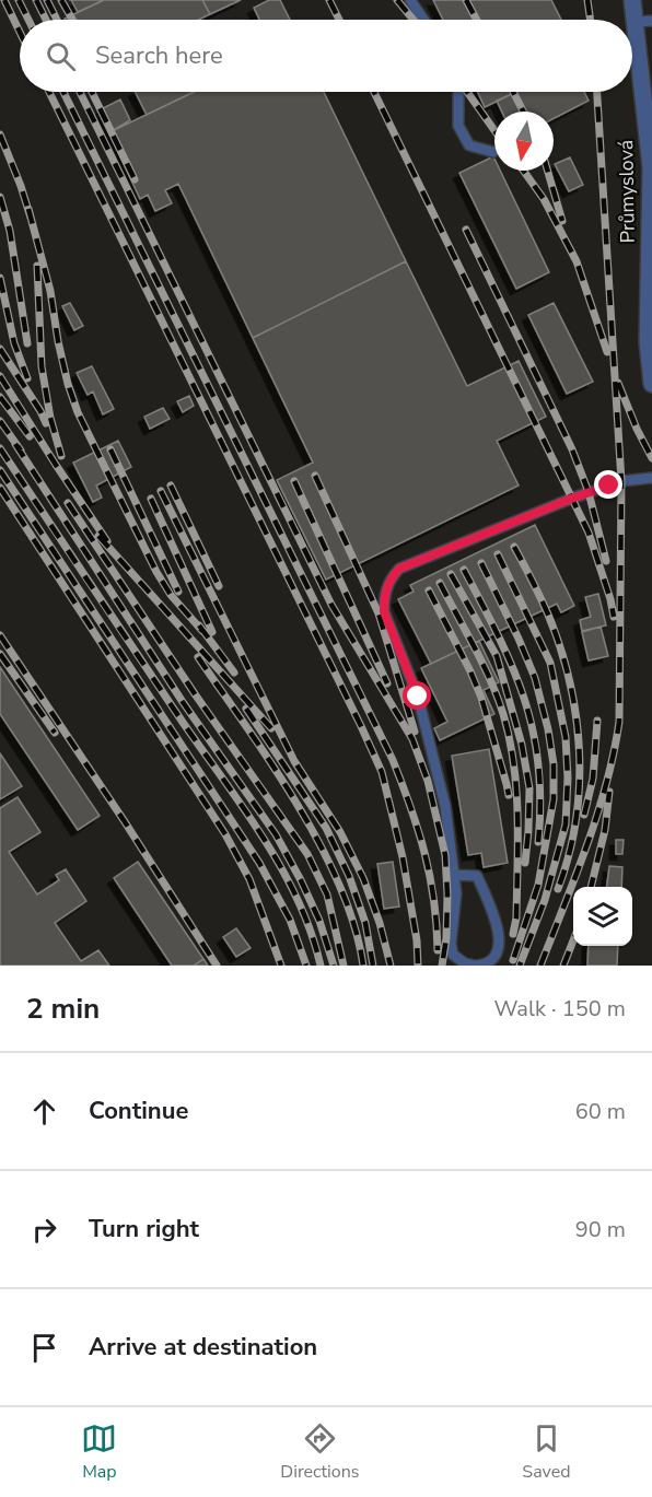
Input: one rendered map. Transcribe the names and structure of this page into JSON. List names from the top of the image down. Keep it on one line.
{"streets":{"street":["Průmyslová"]},"north":"bottom","page":{"search":"Search here","heading":["2 min","Walk · 150 m"],"list":[["Continue","60 m"],["Turn right","90 m"],"Arrive at destination"],"nav":["Map","Directions","Saved"]}}
